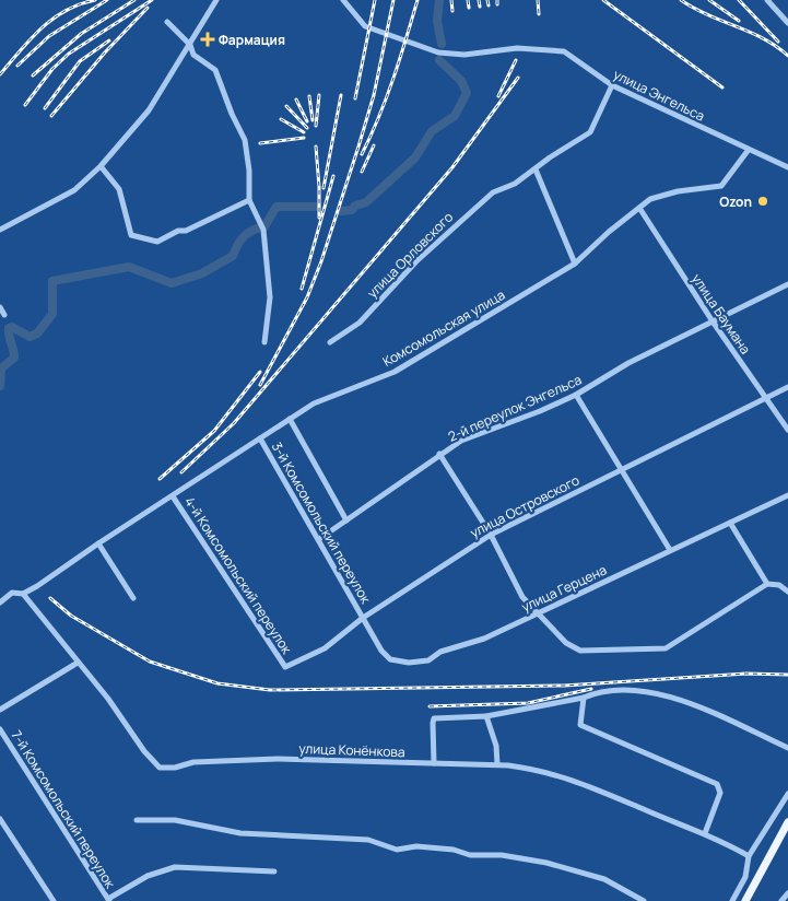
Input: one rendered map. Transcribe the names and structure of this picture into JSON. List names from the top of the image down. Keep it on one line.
{"streets":{"street":["улица Энгельса","улица Орловского","улица Баумана","Комсомольская улица","2-й переулок Энгельса","улица Островского","3-й Комсомольский переулок","4-й Комсомольский переулок","улица Герцена","улица Конёнкова","7-й Комсомольский переулок"]},"crossings":[["улица Энгельса","улица Орловского"],["улица Энгельса","Комсомольская улица"],["улица Баумана","Комсомольская улица"],["улица Баумана","2-й переулок Энгельса"],["улица Баумана","улица Островского"],["Комсомольская улица","3-й Комсомольский переулок"],["Комсомольская улица","4-й Комсомольский переулок"],["Комсомольская улица","улица Конёнкова"],["2-й переулок Энгельса","3-й Комсомольский переулок"],["улица Островского","3-й Комсомольский переулок"],["улица Островского","4-й Комсомольский переулок"],["улица Островского","улица Герцена"],["3-й Комсомольский переулок","улица Герцена"]],"places":{"health":["Фармация"],"other":["Ozon"]}}
